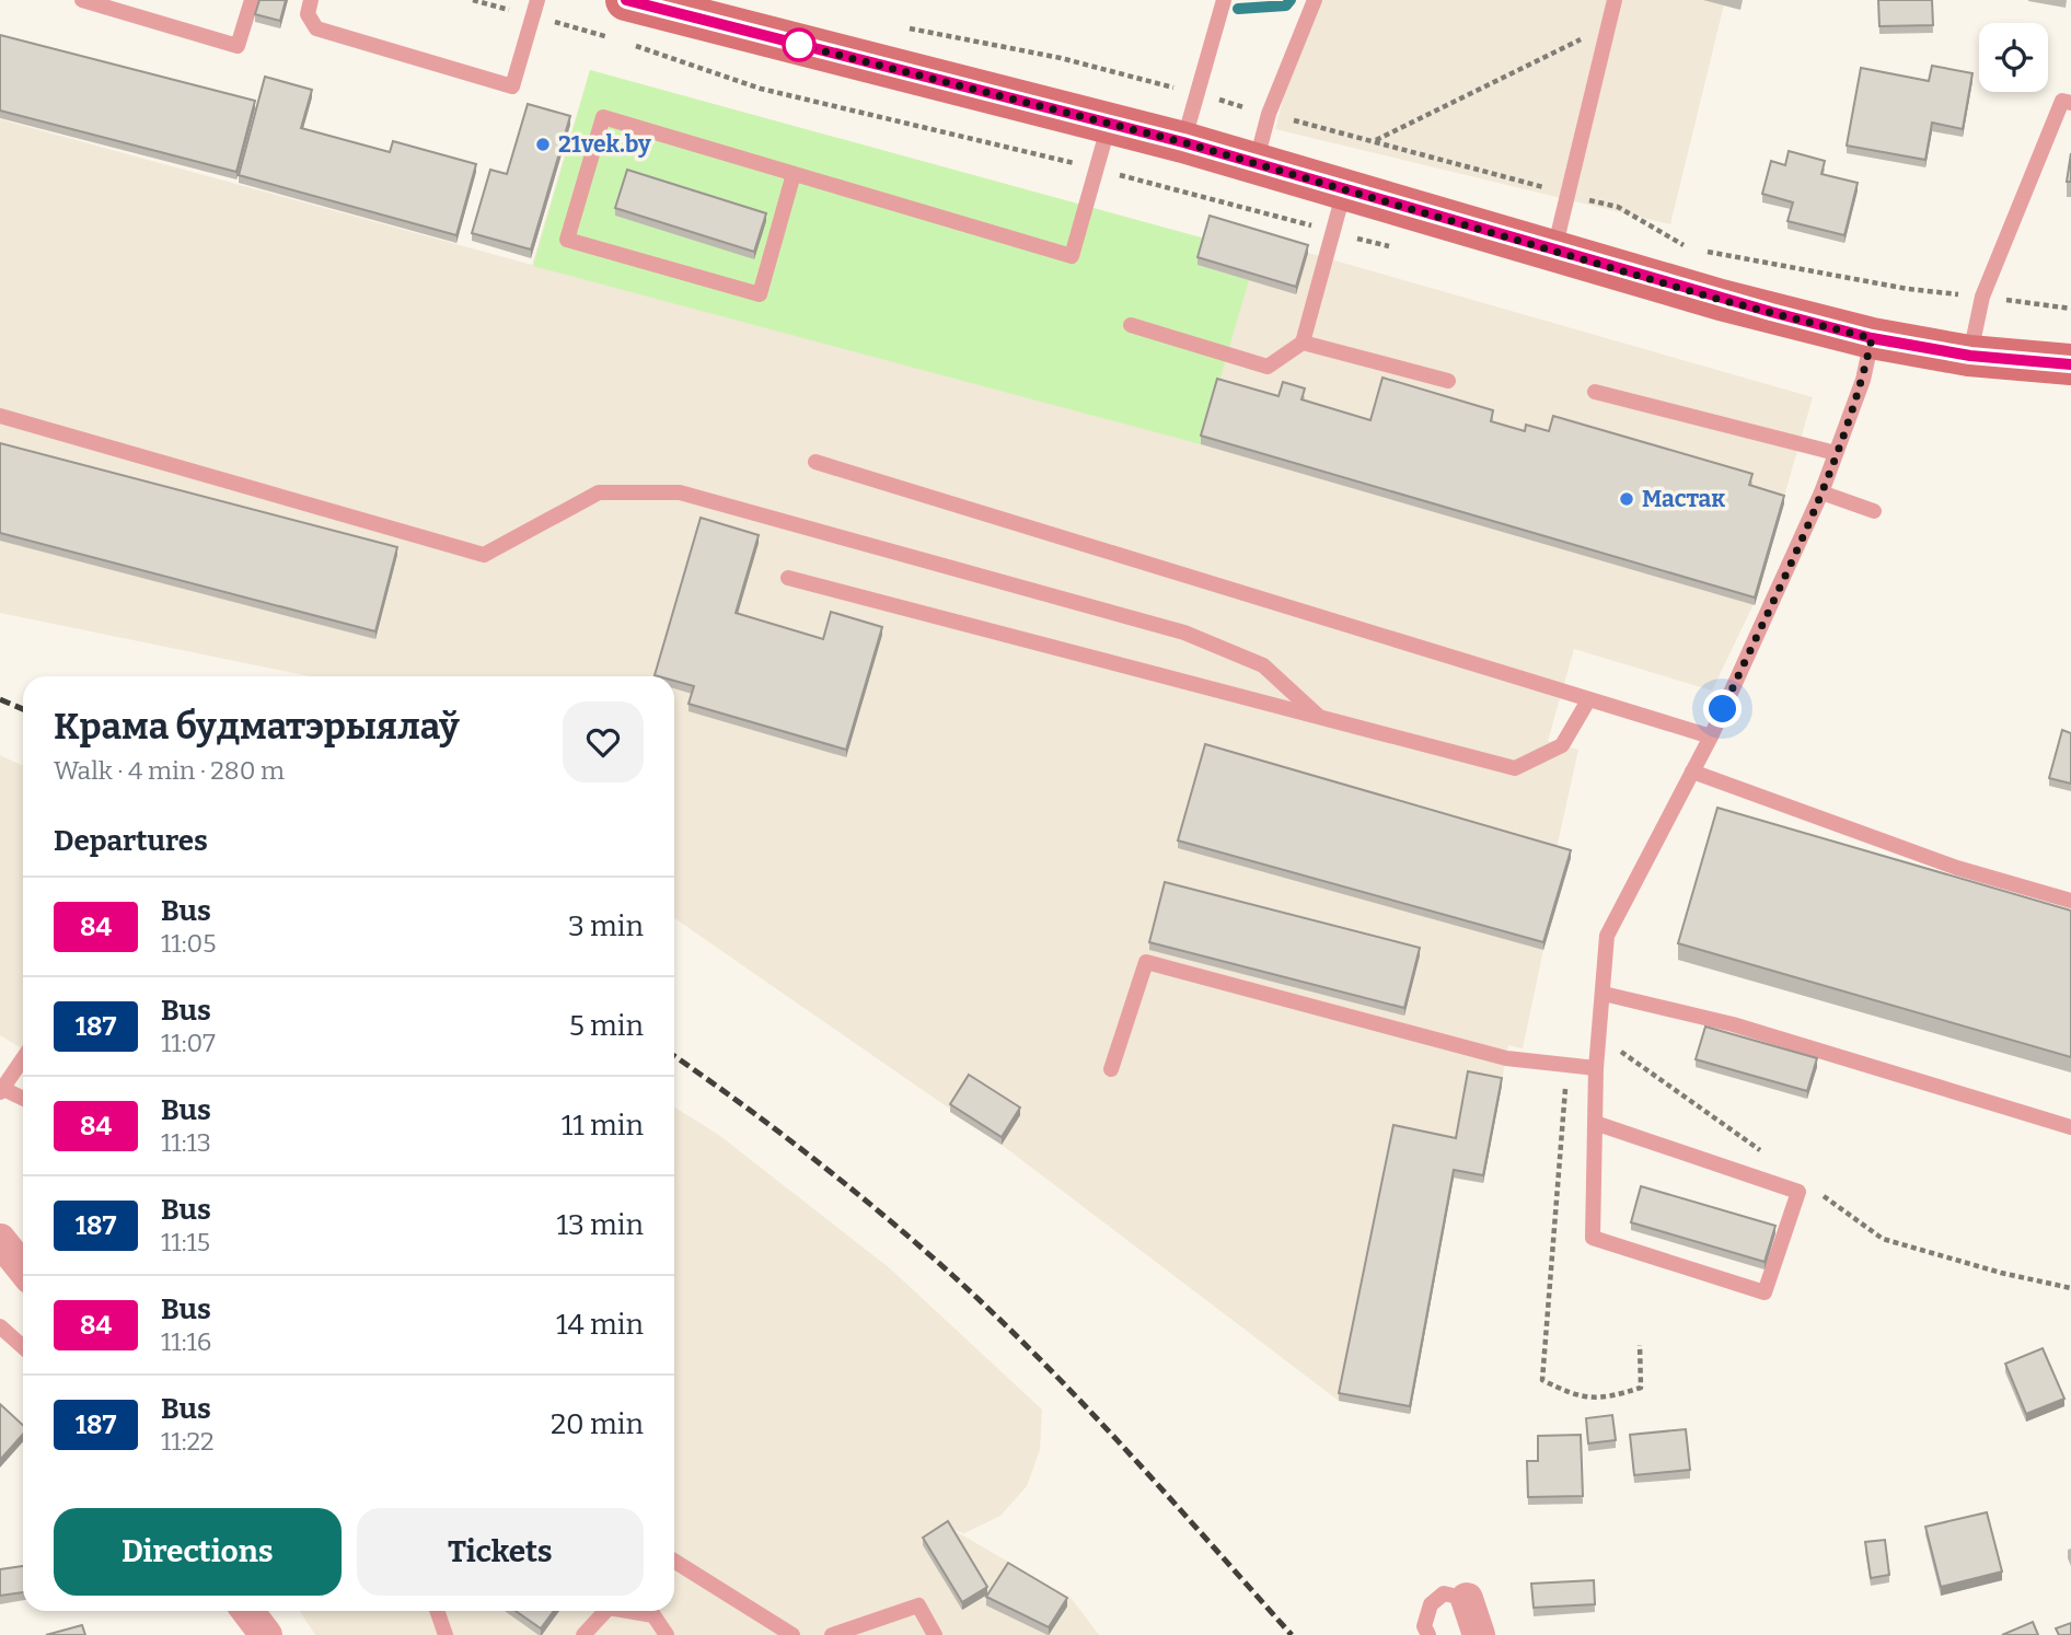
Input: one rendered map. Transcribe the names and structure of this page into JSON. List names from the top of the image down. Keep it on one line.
{"places":["21vek.by","Мастак"],"lines":["bus line 84"],"page":{"heading":[["Крама будматэрыялаў","Walk · 4 min · 280 m"],"Departures"],"list":[{"mark":"84","name":"Bus","note":"11:05","value":"3 min"},{"mark":"187","name":"Bus","note":"11:07","value":"5 min"},{"mark":"84","name":"Bus","note":"11:13","value":"11 min"},{"mark":"187","name":"Bus","note":"11:15","value":"13 min"},{"mark":"84","name":"Bus","note":"11:16","value":"14 min"},{"mark":"187","name":"Bus","note":"11:22","value":"20 min"}],"buttons":["Directions","Tickets"]}}
